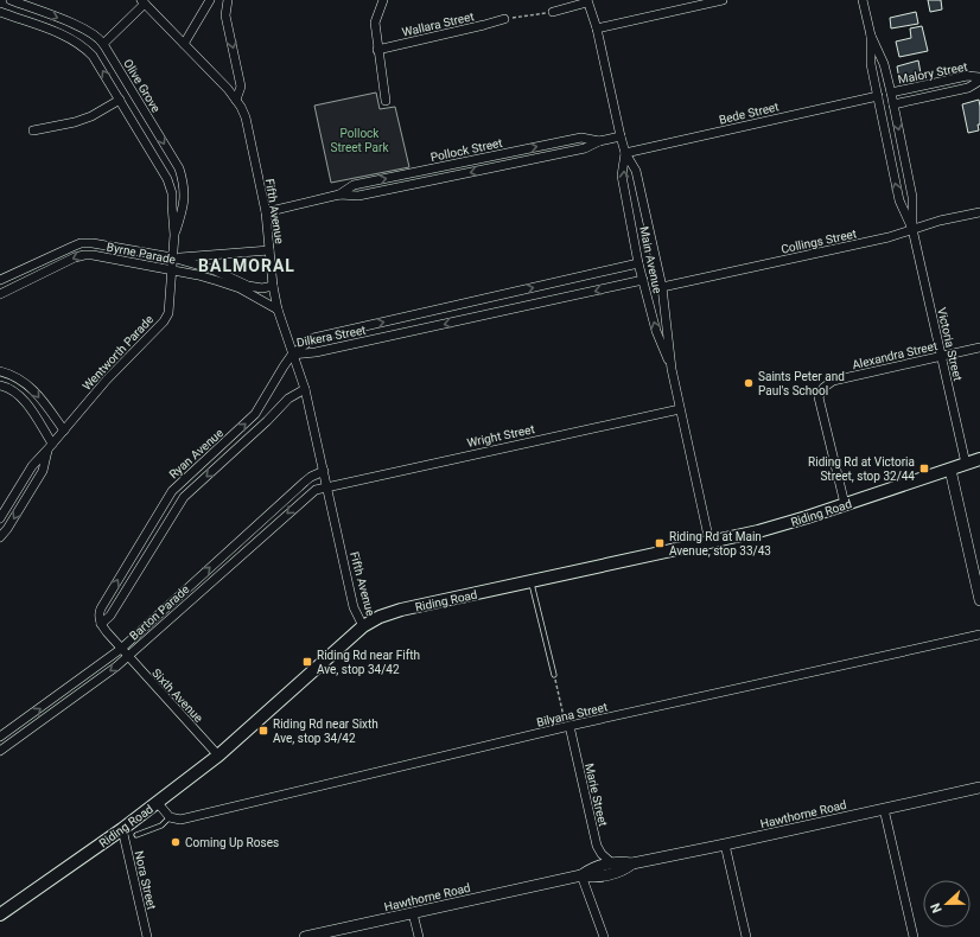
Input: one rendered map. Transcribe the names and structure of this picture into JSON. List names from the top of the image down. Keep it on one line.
{"streets":{"main road":["Riding Road"],"street":["Wallara Street","Malory Street","Olive Grove","Bede Street","Pollock Street","Fifth Avenue","Collings Street","Byrne Parade","Main Avenue","Dilkera Street","Victoria Street","Wentworth Parade","Alexandra Street","Wright Street","Ryan Avenue","Barton Parade","Sixth Avenue","Bilyana Street","Marie Street","Hawthorne Road","Nora Street"]},"crossings":[["Malory Street","Victoria Street"],["Olive Grove","Byrne Parade"],["Olive Grove","Wentworth Parade"],["Bede Street","Main Avenue"],["Bede Street","Victoria Street"],["Pollock Street","Fifth Avenue"],["Pollock Street","Main Avenue"],["Fifth Avenue","Byrne Parade"],["Fifth Avenue","Dilkera Street"],["Fifth Avenue","Wright Street"],["Fifth Avenue","Ryan Avenue"],["Fifth Avenue","Riding Road"],["Fifth Avenue","Barton Parade"],["Collings Street","Main Avenue"],["Collings Street","Victoria Street"],["Byrne Parade","Wentworth Parade"],["Main Avenue","Dilkera Street"],["Main Avenue","Wright Street"],["Main Avenue","Riding Road"],["Dilkera Street","Ryan Avenue"],["Victoria Street","Alexandra Street"],["Victoria Street","Riding Road"],["Alexandra Street","Riding Road"],["Wright Street","Barton Parade"],["Riding Road","Sixth Avenue"],["Riding Road","Nora Street"],["Barton Parade","Sixth Avenue"],["Bilyana Street","Marie Street"],["Marie Street","Hawthorne Road"]],"districts":["BALMORAL"],"parks":["Pollock Street Park"],"places":{"other":["Saints Peter and Paul's School","Coming Up Roses"],"transit":["Riding Rd at Victoria Street, stop 32/44","Riding Rd at Main Avenue, stop 33/43","Riding Rd near Fifth Ave, stop 34/42","Riding Rd near Sixth Ave, stop 34/42"]},"north":"left"}
